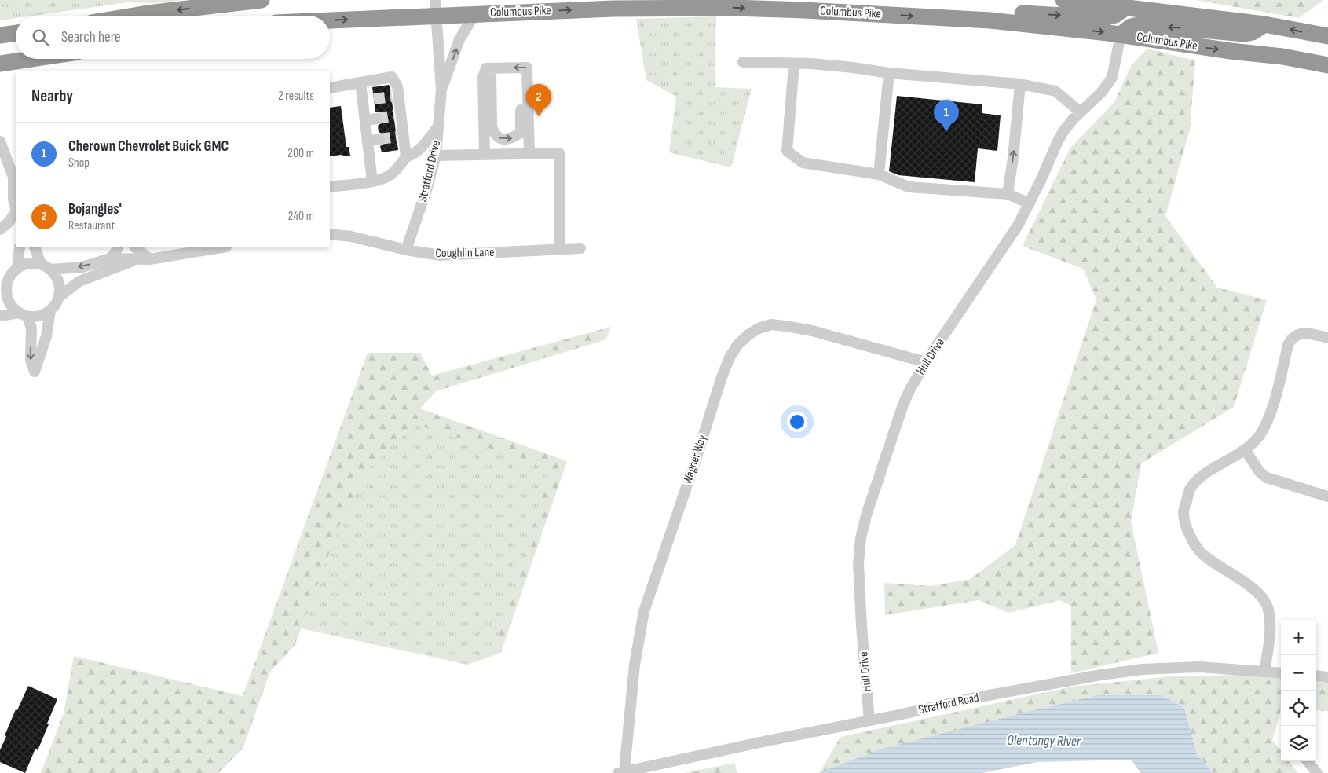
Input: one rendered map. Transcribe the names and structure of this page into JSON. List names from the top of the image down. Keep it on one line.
{"streets":{"highway":["Columbus Pike"],"street":["Stratford Drive","Coughlin Lane","Hull Drive","Wagner Way","Stratford Road"]},"crossings":[["Columbus Pike","Stratford Drive"],["Columbus Pike","Hull Drive"],["Stratford Drive","Coughlin Lane"],["Hull Drive","Wagner Way"],["Hull Drive","Stratford Road"],["Wagner Way","Stratford Road"]],"water":["Olentangy River"],"page":{"search":"Search here","heading":["Nearby","2 results"],"pins":["2","1"],"list":[{"mark":"1","name":"Cherown Chevrolet Buick GMC","note":"Shop","value":"200 m"},{"mark":"2","name":"Bojangles'","note":"Restaurant","value":"240 m"}],"map_buttons":["+","−"]}}
